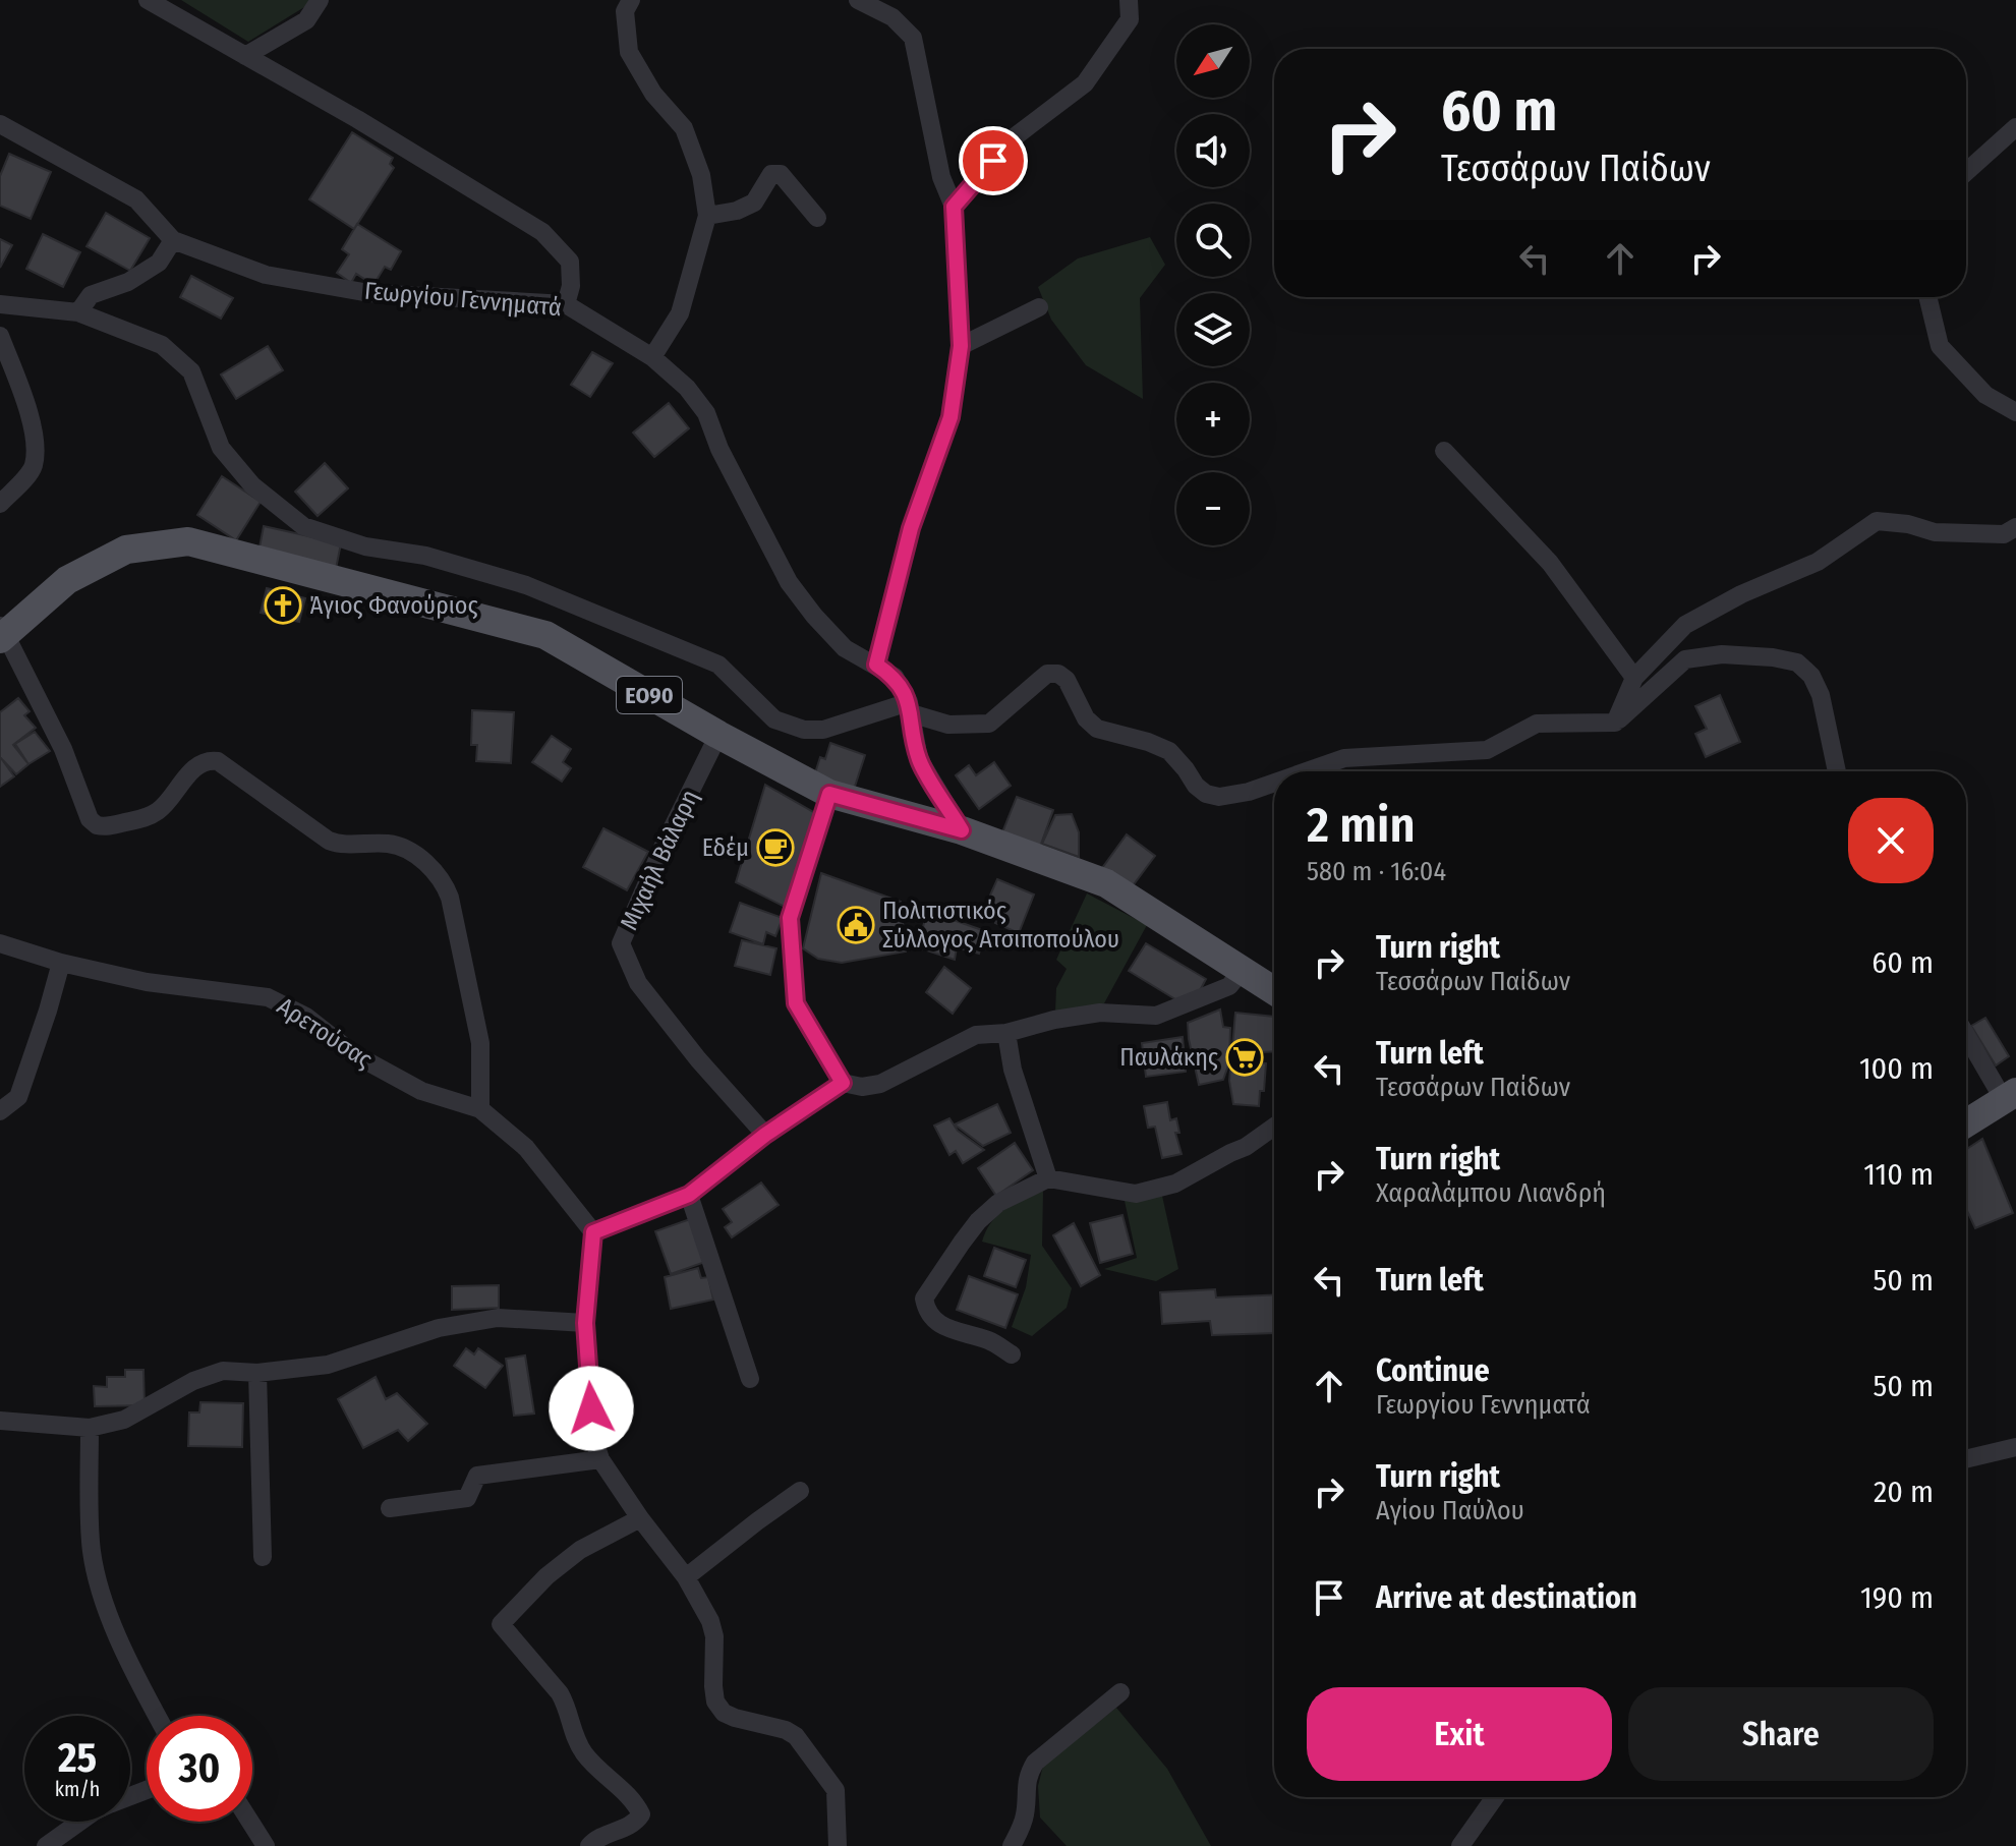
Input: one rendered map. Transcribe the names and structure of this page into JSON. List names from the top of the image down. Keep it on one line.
{"streets":{"main road":["ΕΟ90"],"street":["Γεωργίου Γεννηματά","Μιχαήλ Βάλαρη","Αρετούσας"]},"crossings":[["ΕΟ90","Μιχαήλ Βάλαρη"]],"places":{"church":["Άγιος Φανούριος"],"cafe":["Εδέμ"],"public building":["Πολιτιστικός Σύλλογος Ατσιποπούλου"],"supermarket":["Παυλάκης"]},"north":"bottom left","page":{"map_buttons":["+","−"],"turn":["60 m","Τεσσάρων Παίδων"],"heading":["2 min","580 m · 16:04"],"list":[{"name":"Turn right","note":"Τεσσάρων Παίδων","value":"60 m"},{"name":"Turn left","note":"Τεσσάρων Παίδων","value":"100 m"},{"name":"Turn right","note":"Χαραλάμπου Λιανδρή","value":"110 m"},{"name":"Turn left","value":"50 m"},{"name":"Continue","note":"Γεωργίου Γεννηματά","value":"50 m"},{"name":"Turn right","note":"Αγίου Παύλου","value":"20 m"},{"name":"Arrive at destination","value":"190 m"}],"buttons":["Exit","Share"],"speed":"25 km/h","limit":"30"}}
